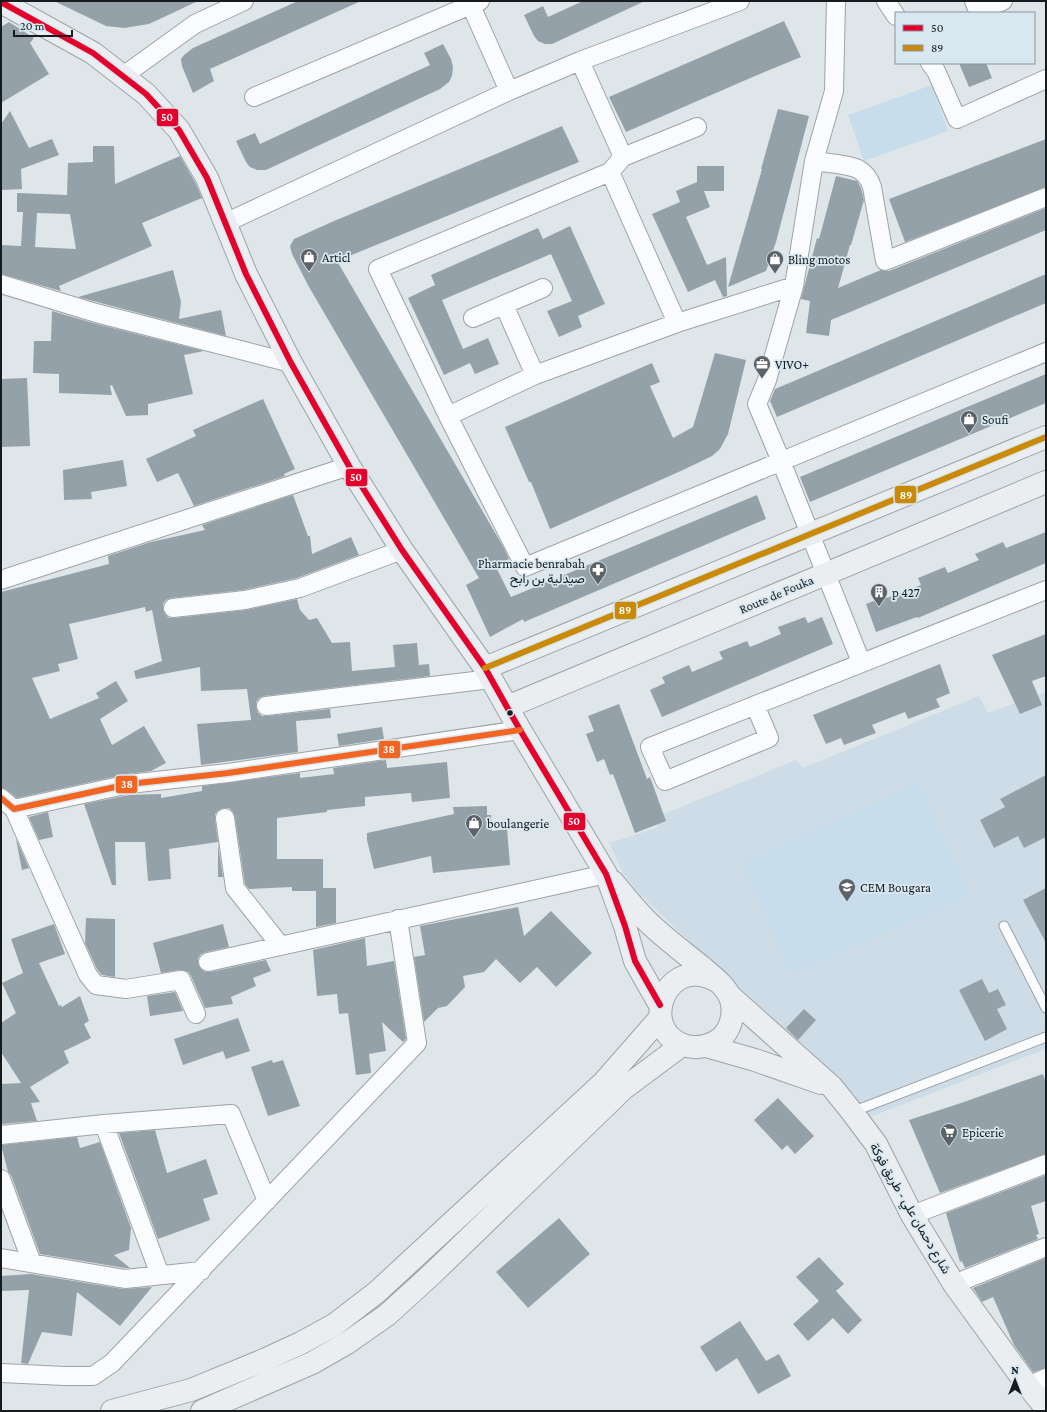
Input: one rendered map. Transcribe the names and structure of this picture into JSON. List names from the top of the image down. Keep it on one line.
{"streets":{"main road":["Route de Fouka","شارع دحمان علي - طريق فوكة"]},"crossings":[["Route de Fouka","شارع دحمان علي - طريق فوكة"]],"places":{"shop":["Articl","Bling motos","Soufi","boulangerie"],"office":["VIVO+"],"pharmacy":["Pharmacie benrabah صيدلية بن رابح"],"building":["p 427"],"school or university":["CEM Bougara"],"supermarket":["Epicerie"]},"lines":["transit line 50","transit line 89","transit line 38"],"legend":["50","89"],"scale_bar":"20 m","north":"top"}
